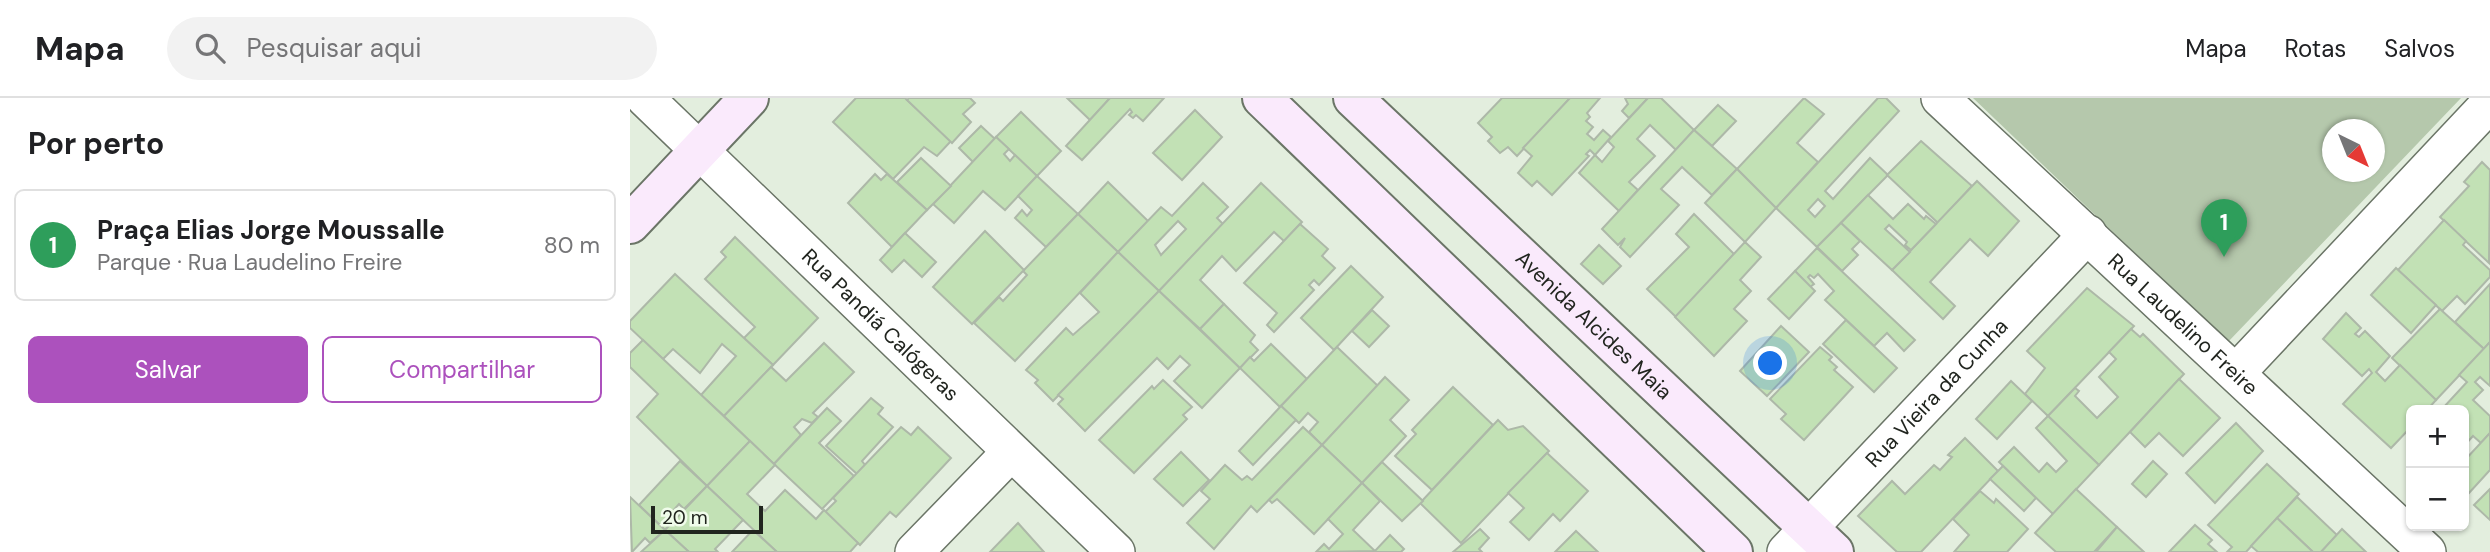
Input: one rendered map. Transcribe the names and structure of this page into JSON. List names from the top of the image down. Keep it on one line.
{"streets":{"street":["Rua Laudelino Freire","Avenida Alcides Maia","Rua Pandiá Calógeras","Rua Vieira da Cunha"]},"crossings":[["Rua Laudelino Freire","Rua Vieira da Cunha"],["Avenida Alcides Maia","Rua Vieira da Cunha"]],"scale_bar":"20 m","north":"bottom right","page":{"header":"Mapa","search":"Pesquisar aqui","nav":["Mapa","Rotas","Salvos"],"heading":"Por perto","list":[{"mark":"1","name":"Praça Elias Jorge Moussalle","note":"Parque · Rua Laudelino Freire","value":"80 m"}],"pins":"1","buttons":["Salvar","Compartilhar"],"map_buttons":["+","−"],"scale":"20 m"}}
